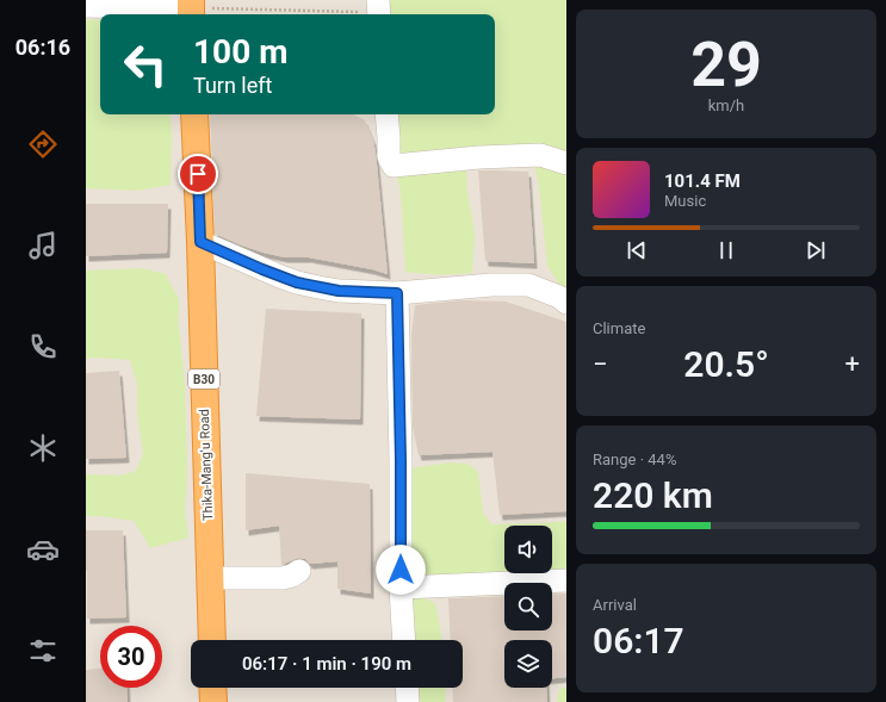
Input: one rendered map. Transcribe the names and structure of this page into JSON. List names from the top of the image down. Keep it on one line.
{"streets":{"highway":["B30","Thika-Mang'u Road"]},"page":{"tabs":"06:16","tile":[["29","km/h"],"Climate",["Range · 44%","220 km"],["Arrival","06:17"]],"turn":["100 m","Turn left"],"song":["101.4 FM","Music"],"heat":["−","20.5°","+"],"limit":"30","trip":"06:17 · 1 min · 190 m"}}
